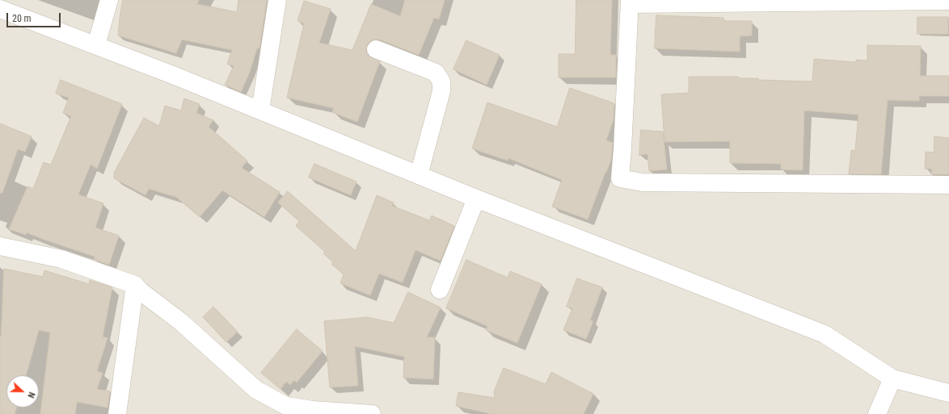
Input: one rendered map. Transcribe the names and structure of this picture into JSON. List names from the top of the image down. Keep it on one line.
{"scale_bar":"20 m","north":"right"}
